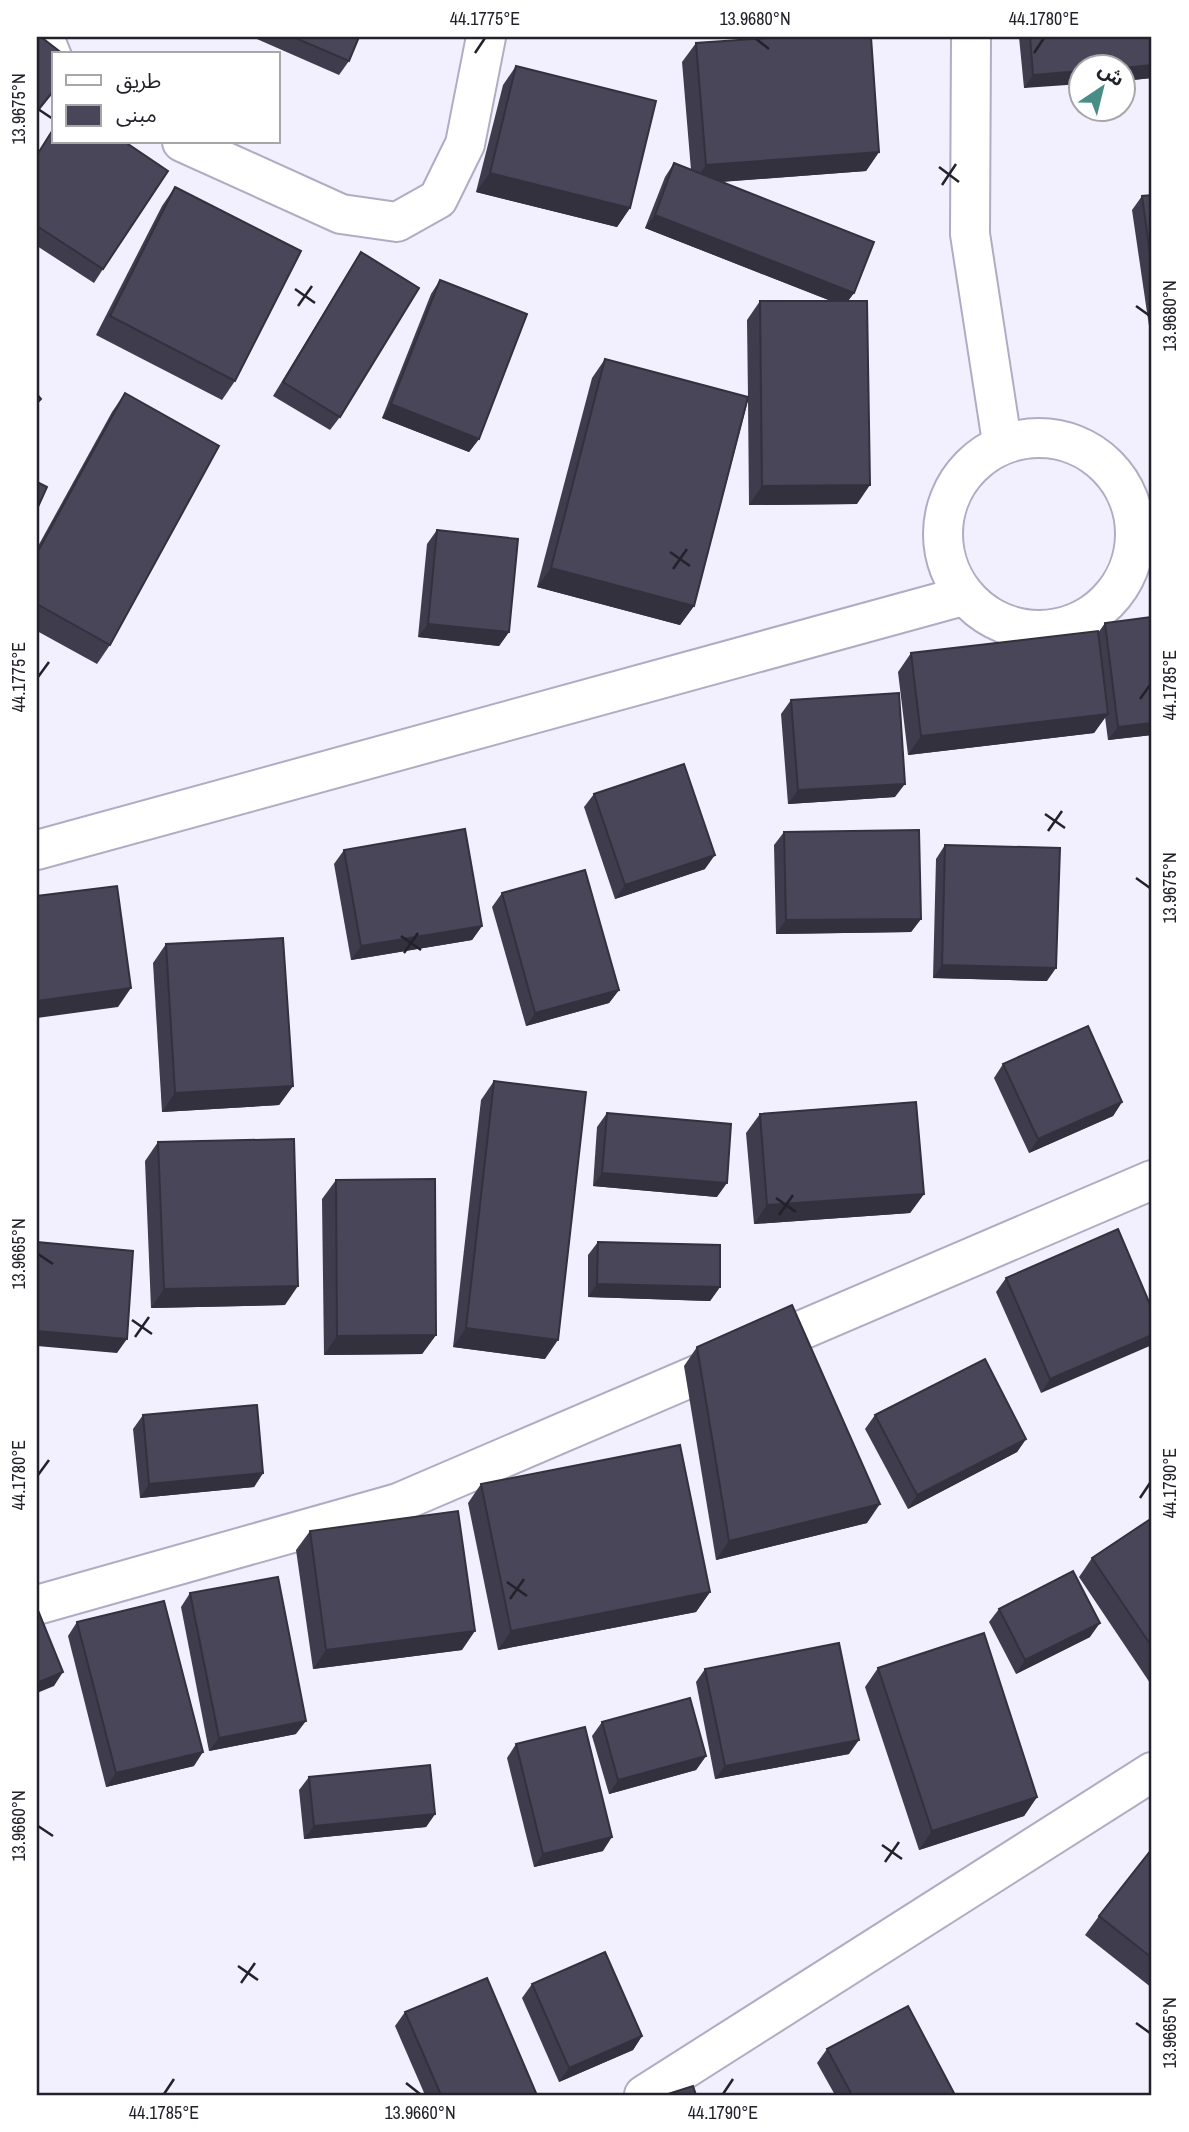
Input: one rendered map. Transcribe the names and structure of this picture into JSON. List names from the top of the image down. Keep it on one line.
{"legend":["طريق","مبنى"],"north":"top right","coordinates":["44.1775°E","13.9680°N","44.1780°E","13.9675°N","44.1785°E","13.9665°N","44.1790°E","13.9660°N"]}
